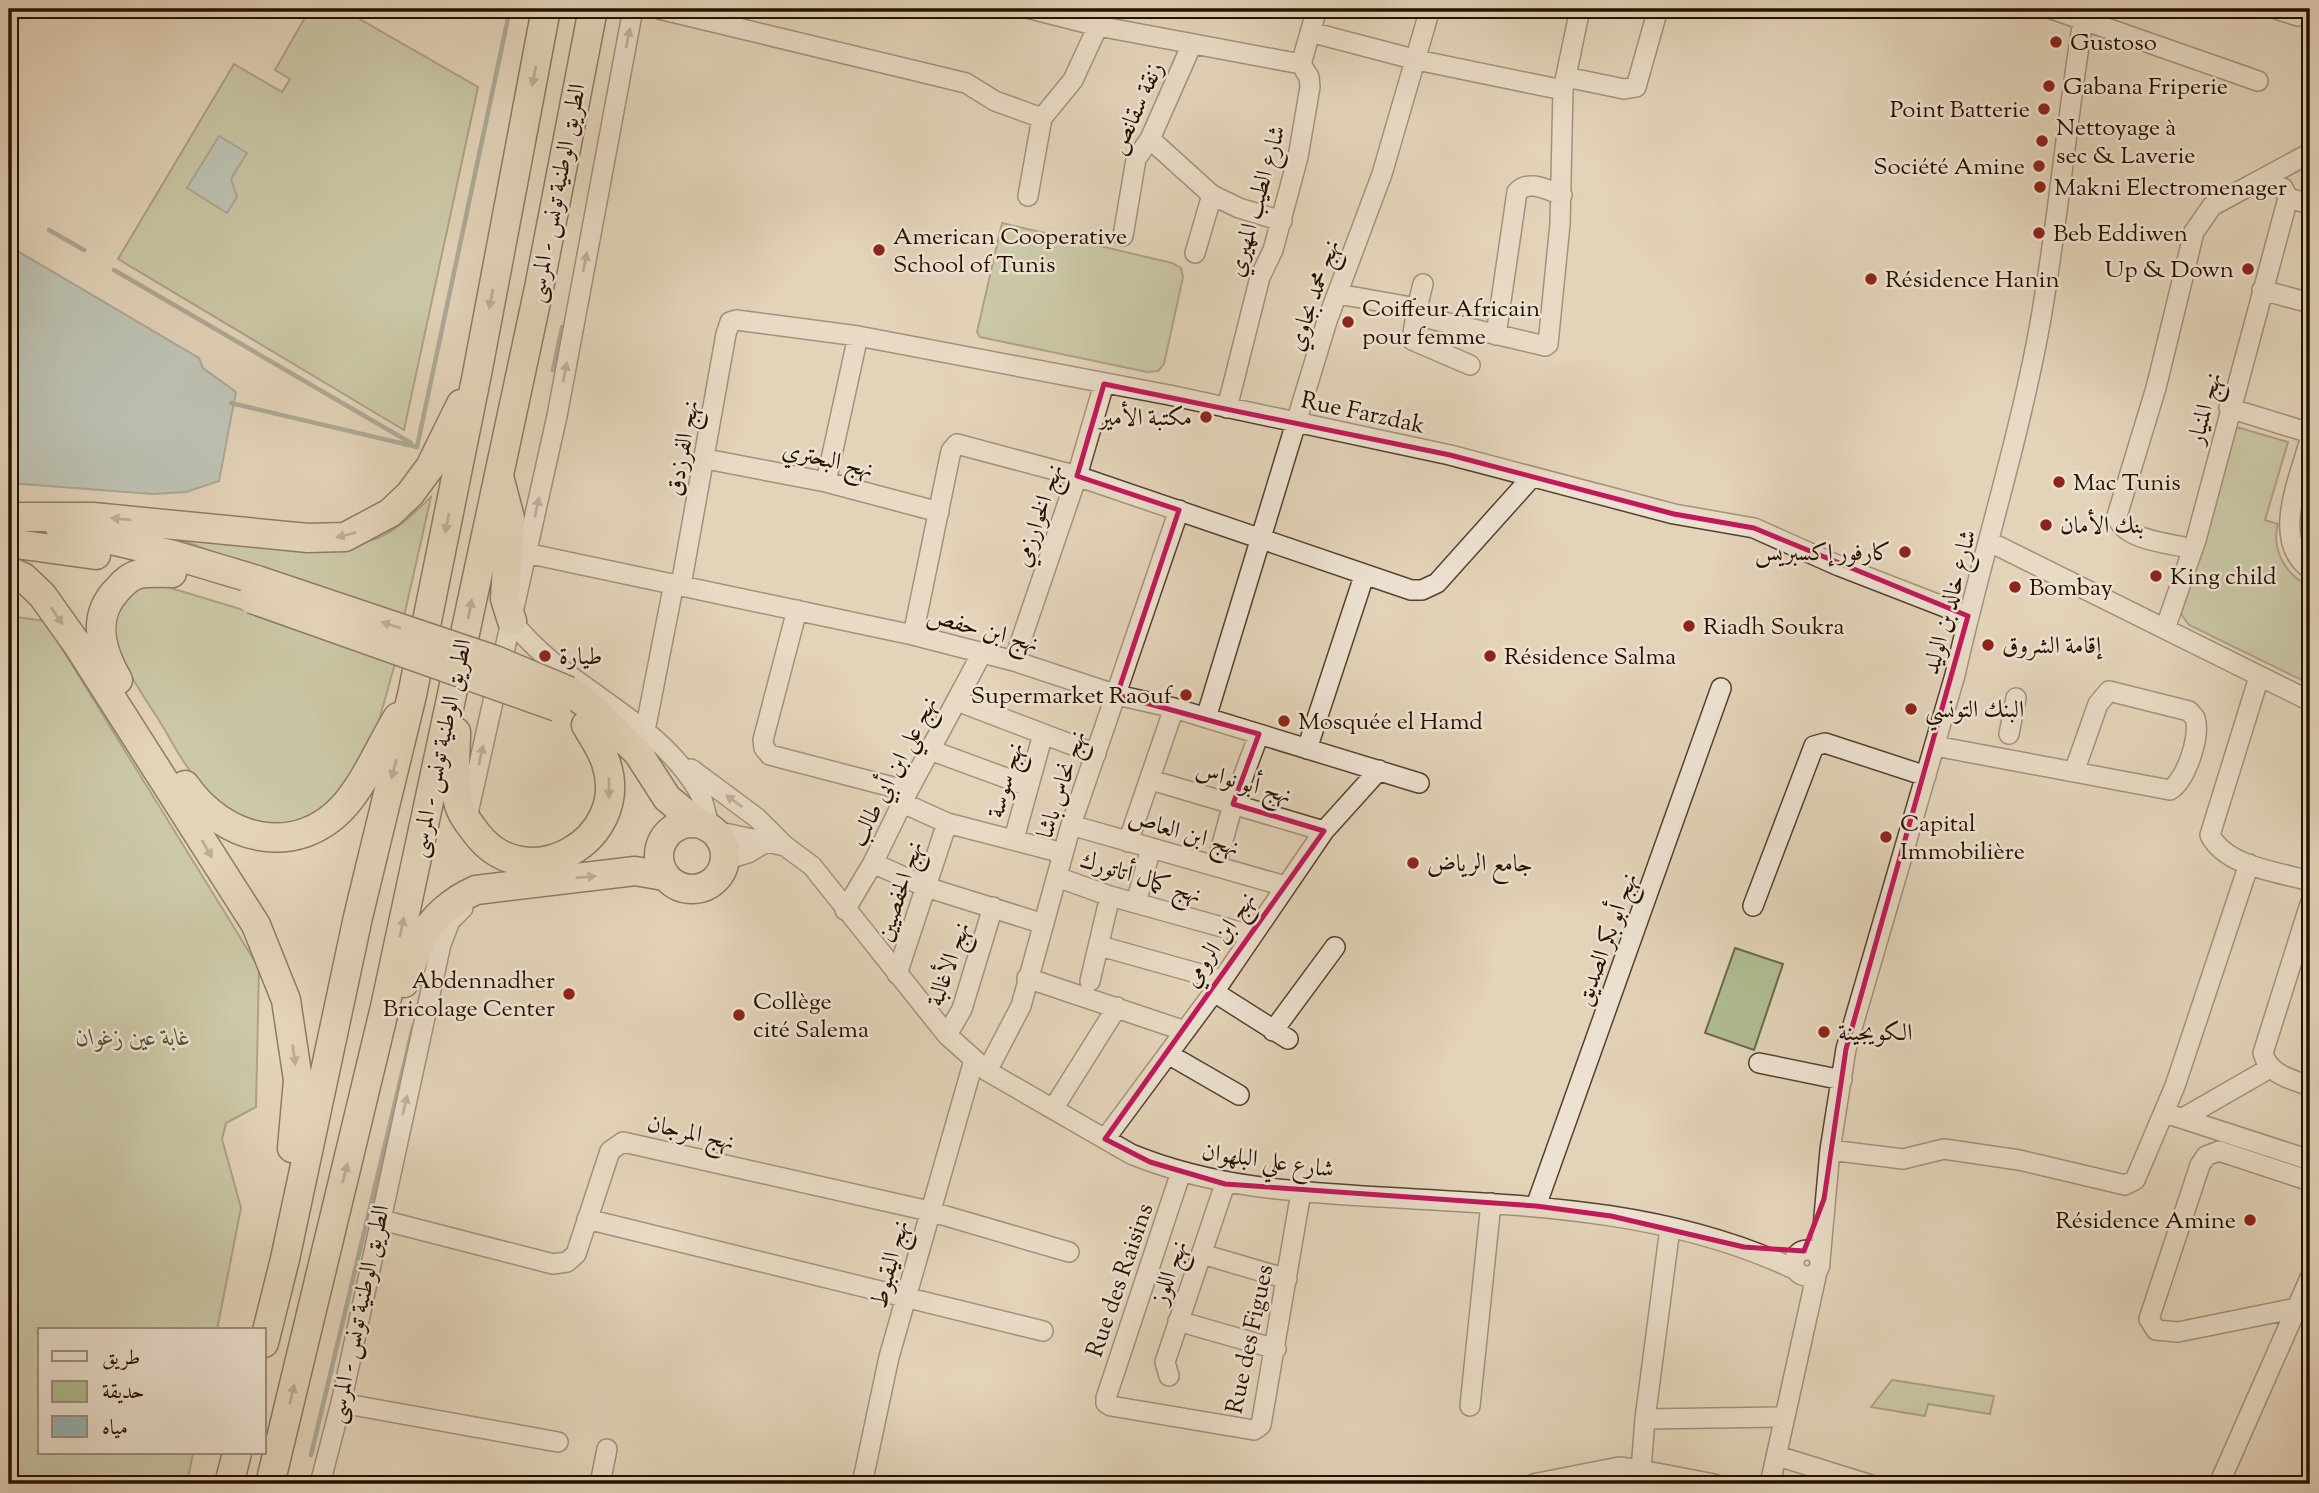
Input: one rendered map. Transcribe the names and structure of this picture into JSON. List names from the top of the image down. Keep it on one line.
{"streets":{"highway":["الطريق الوطنية تونس - المرسى"],"street":["زنقة سقانص","شارع الطيب المهيري","نهج محمد بجاوي","نهج المنيار","Rue Farzdak","نهج الفرزدق","نهج البحتري","نهج الخوارزمي","شارع خالد بن الوليد","نهج ابن حفص","نهج علي ابن أبي طالب","نهج سوسة","نهج أبو نواس","نهج نحاس باشا","نهج ابن العاص","نهج كمال أتاتورك","نهج الحفصيين","نهج ابن الرومي","نهج أبو بكر الصديق","نهج الأغالبة","نهج المرجان","شارع علي البلهوان","نهج اليقبوط","نهج اللوز","Rue des Raisins","Rue des Figues"]},"crossings":[["الطريق الوطنية تونس - المرسى","نهج ابن حفص"],["الطريق الوطنية تونس - المرسى","نهج المرجان"],["شارع الطيب المهيري","Rue Farzdak"],["نهج محمد بجاوي","Rue Farzdak"],["نهج محمد بجاوي","نهج ابن حفص"],["Rue Farzdak","نهج الفرزدق"],["Rue Farzdak","نهج الخوارزمي"],["Rue Farzdak","شارع خالد بن الوليد"],["نهج الفرزدق","نهج البحتري"],["نهج الفرزدق","نهج ابن حفص"],["نهج الخوارزمي","نهج ابن حفص"],["شارع خالد بن الوليد","شارع علي البلهوان"],["نهج ابن حفص","نهج علي ابن أبي طالب"],["نهج ابن حفص","نهج نحاس باشا"],["نهج ابن حفص","نهج ابن الرومي"],["نهج علي ابن أبي طالب","شارع علي البلهوان"],["نهج أبو نواس","نهج ابن الرومي"],["نهج نحاس باشا","نهج ابن العاص"],["نهج نحاس باشا","نهج كمال أتاتورك"],["نهج نحاس باشا","شارع علي البلهوان"],["نهج نحاس باشا","نهج اليقبوط"],["نهج ابن العاص","نهج ابن الرومي"],["نهج كمال أتاتورك","نهج ابن الرومي"],["نهج الحفصيين","شارع علي البلهوان"],["نهج ابن الرومي","شارع علي البلهوان"],["نهج أبو بكر الصديق","شارع علي البلهوان"],["نهج الأغالبة","شارع علي البلهوان"],["نهج المرجان","نهج اليقبوط"],["شارع علي البلهوان","نهج اليقبوط"],["شارع علي البلهوان","نهج اللوز"],["شارع علي البلهوان","Rue des Raisins"],["شارع علي البلهوان","Rue des Figues"],["Rue des Raisins","Rue des Figues"]],"parks":["غابة عين زغوان"],"places":["Gustoso","Gabana Friperie","Point Batterie","Nettoyage à sec & Laverie","Société Amine","Makni Electromenager","Beb Eddiwen","American Cooperative School of Tunis","Up & Down","Résidence Hanin","Coiffeur Africain pour femme","مكتبة الأمير","Mac Tunis","بنك الأمان","كارفور إكسبريس","King child","Bombay","Riadh Soukra","إقامة الشروق","طيارة","Résidence Salma","Supermarket Raouf","البنك التونسي","Mosquée el Hamd","Capital Immobilière","جامع الرياض","Abdennadher Bricolage Center","Collège cité Salema","الكويجينة","Résidence Amine"],"legend":["طريق","حديقة","مياه"]}
